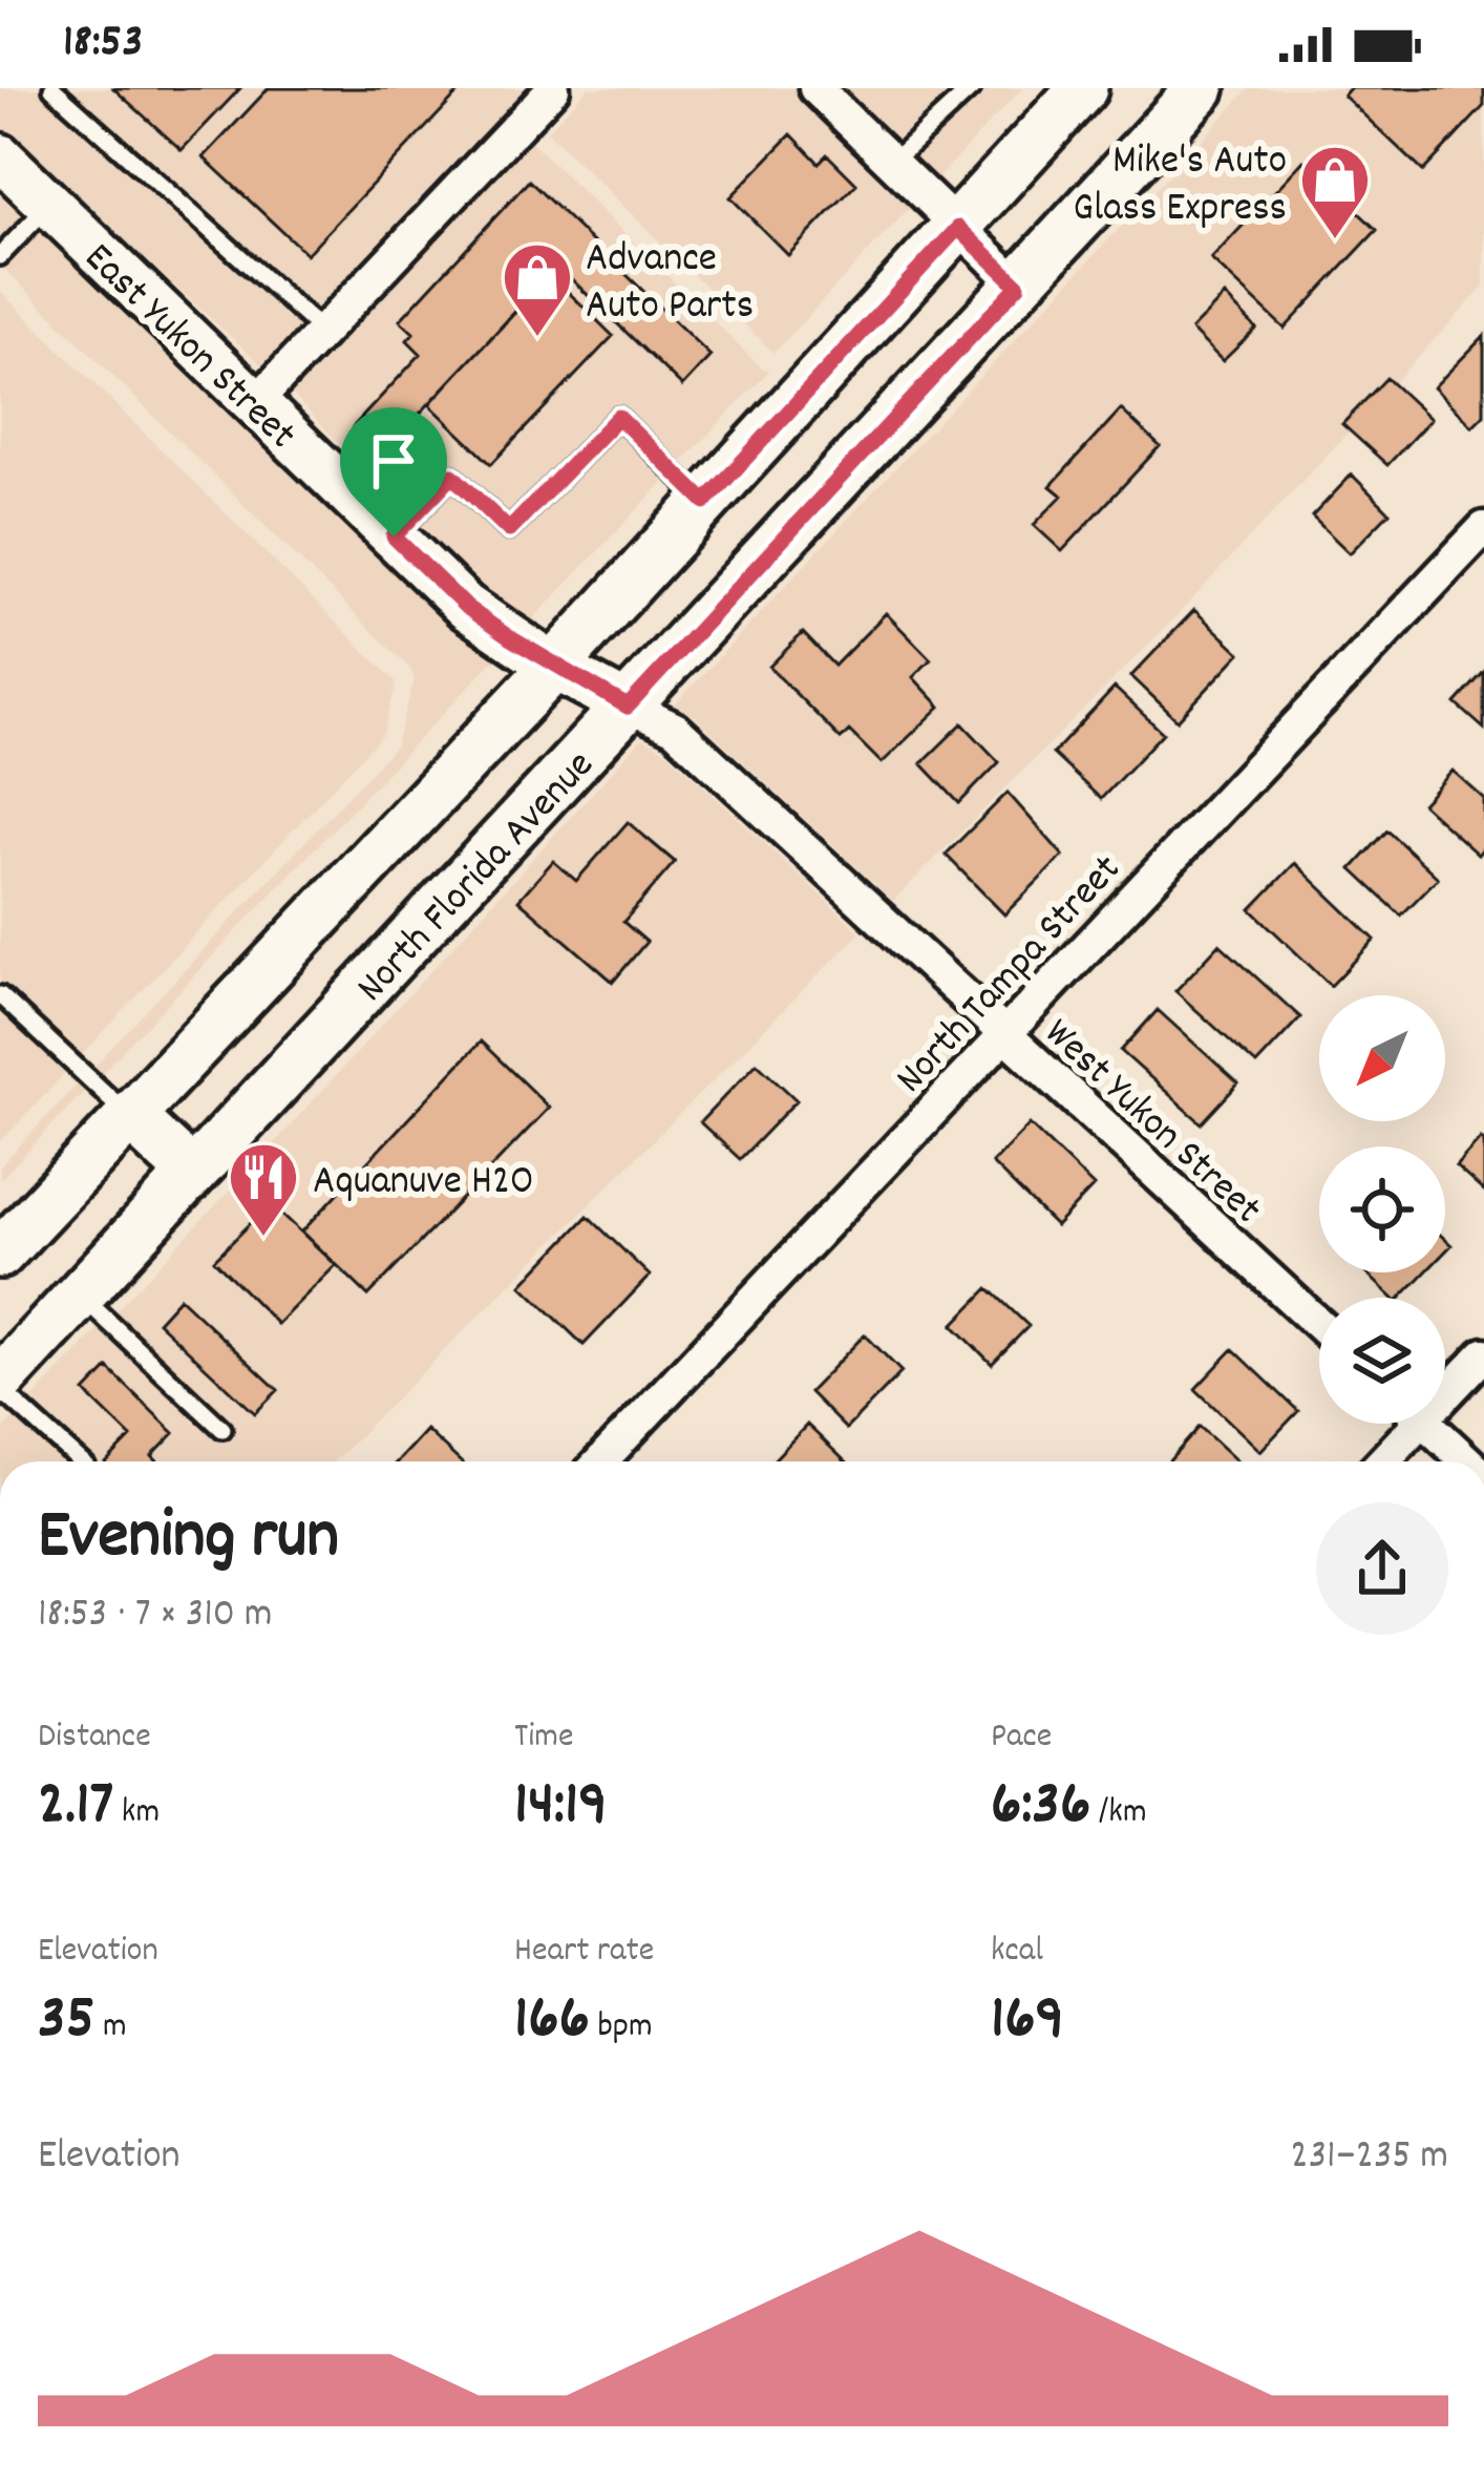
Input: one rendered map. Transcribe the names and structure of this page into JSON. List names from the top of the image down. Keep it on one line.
{"streets":{"main road":["North Florida Avenue"],"street":["East Yukon Street","North Tampa Street","West Yukon Street"]},"crossings":[["East Yukon Street","North Florida Avenue"],["East Yukon Street","West Yukon Street"],["North Florida Avenue","West Yukon Street"],["North Tampa Street","West Yukon Street"]],"places":{"shop":["Mike's Auto Glass Express","Advance Auto Parts"],"restaurant":["Aquanuve H2O"]},"north":"bottom left","page":{"status":"18:53","heading":["Evening run","18:53 · 7 × 310 m"],"stats":[["Distance","2.17 km"],["Time","14:19"],["Pace","6:36 /km"],["Elevation","35 m"],["Heart rate","166 bpm"],["kcal","169"]],"chart":["Elevation","231–235 m"]}}
